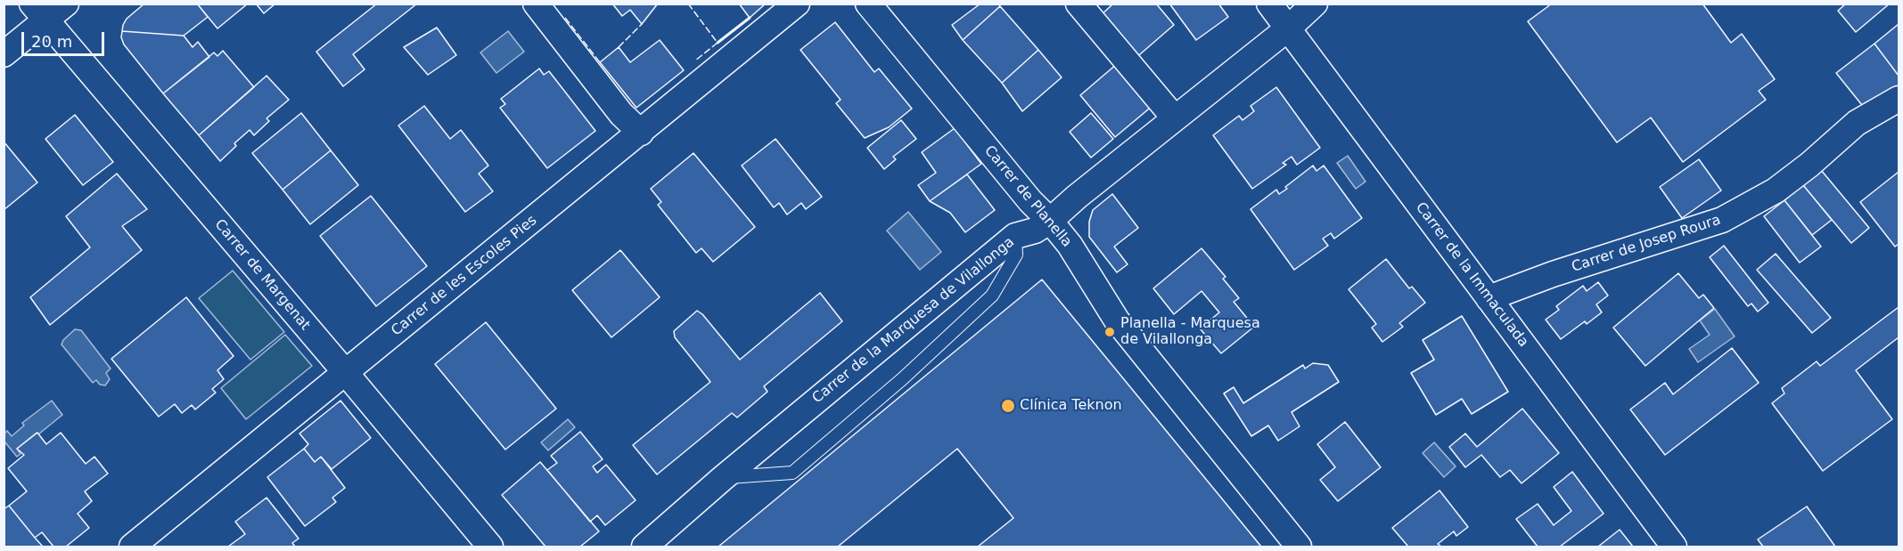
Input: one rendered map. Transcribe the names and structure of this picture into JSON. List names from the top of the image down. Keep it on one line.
{"streets":{"street":["Carrer de Planella","Carrer de Josep Roura","Carrer de Margenat","Carrer de la Immaculada","Carrer de les Escoles Pies","Carrer de la Marquesa de Vilallonga"]},"crossings":[["Carrer de Planella","Carrer de la Marquesa de Vilallonga"],["Carrer de Josep Roura","Carrer de la Immaculada"],["Carrer de Margenat","Carrer de les Escoles Pies"],["Carrer de la Immaculada","Carrer de la Marquesa de Vilallonga"]],"places":["Planella - Marquesa de Vilallonga","Clínica Teknon"],"scale_bar":"20 m"}
